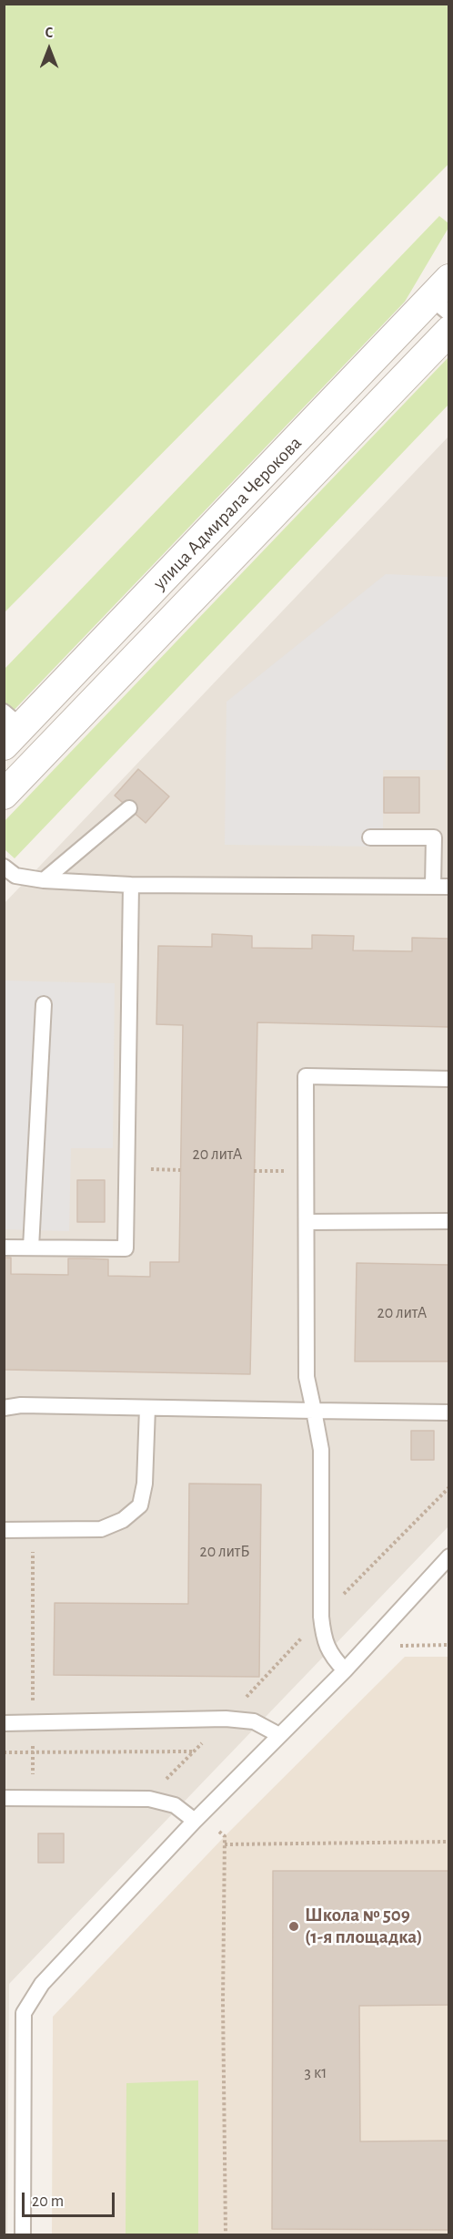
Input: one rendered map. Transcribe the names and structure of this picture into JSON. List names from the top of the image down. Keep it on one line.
{"streets":{"street":["улица Адмирала Черокова"]},"places":["Школа № 509 (1-я площадка)"],"house_numbers":["20 литА","20 литА","20 литБ","3 к1"],"scale_bar":"20 m","north":"top"}
